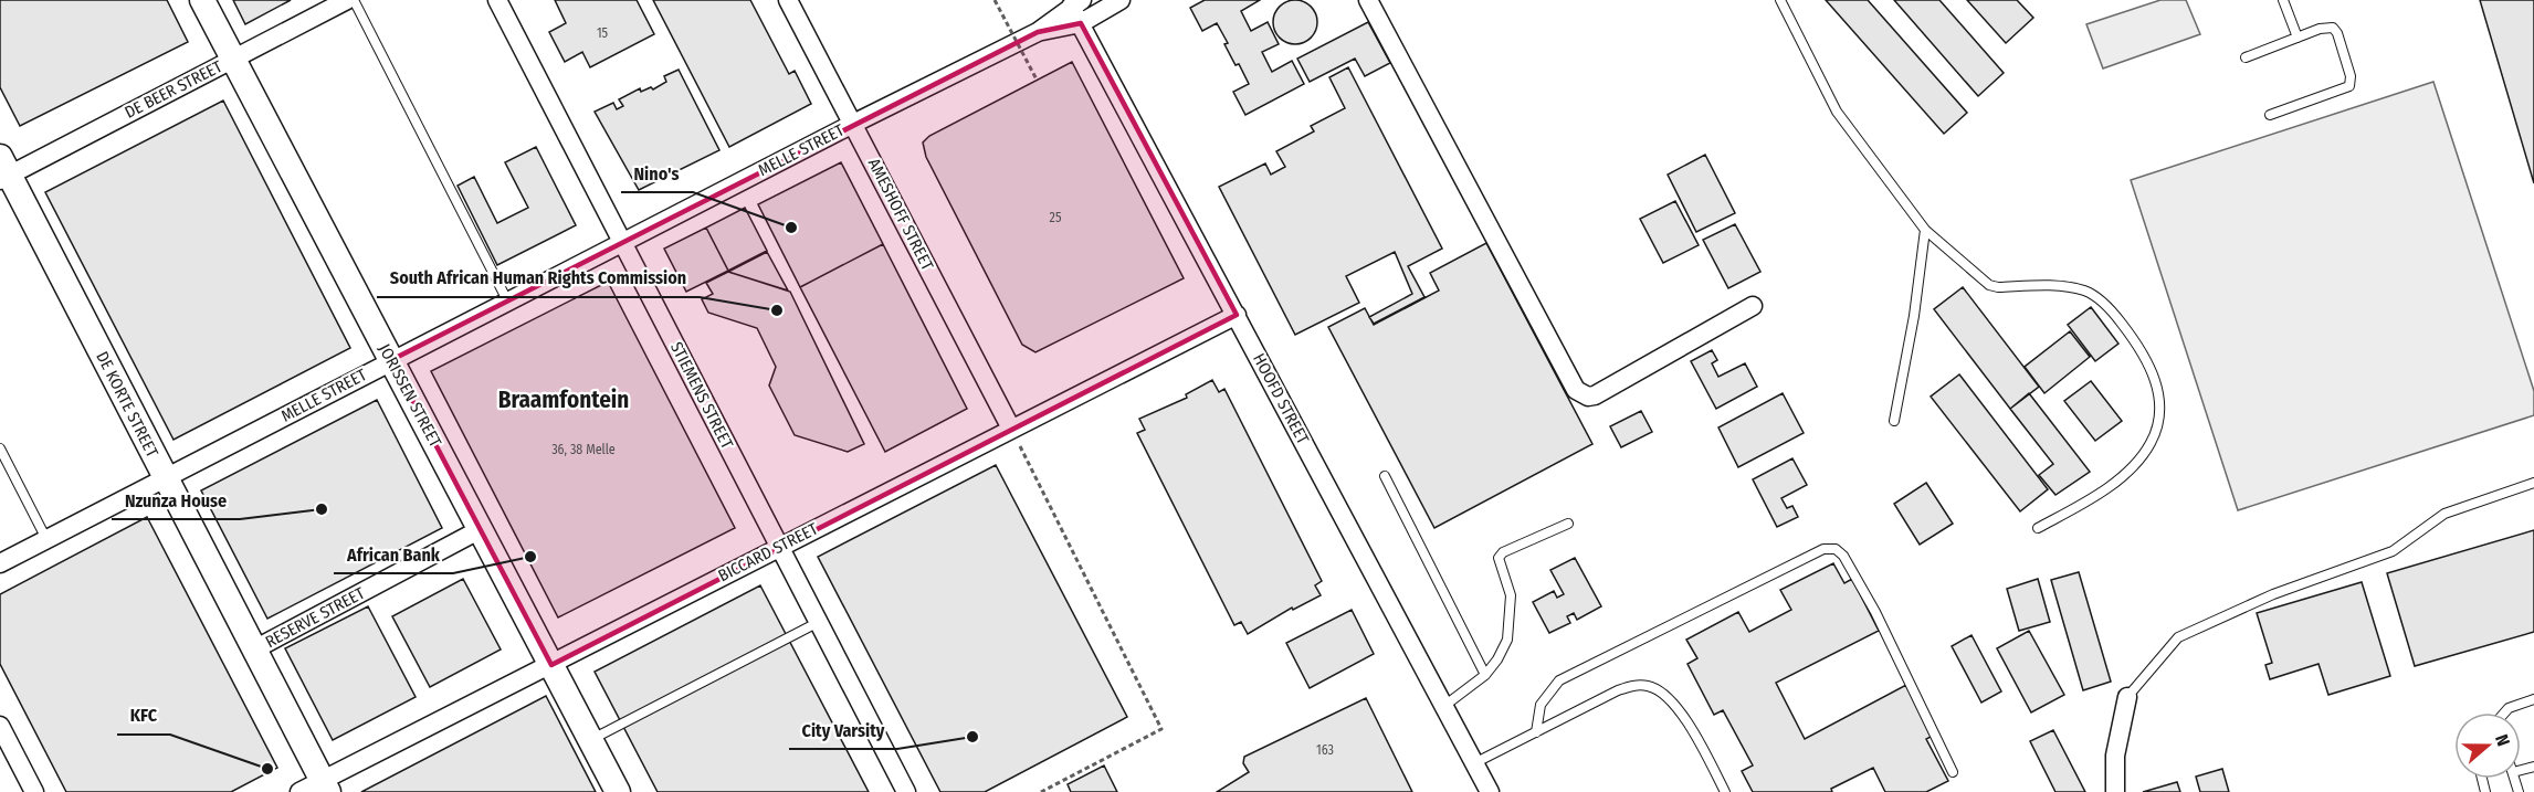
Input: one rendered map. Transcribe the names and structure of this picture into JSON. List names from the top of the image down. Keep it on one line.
{"streets":{"main road":["JORISSEN STREET","DE KORTE STREET"],"street":["DE BEER STREET","MELLE STREET","AMESHOFF STREET","STIEMENS STREET","HOOFD STREET","BICCARD STREET","RESERVE STREET"]},"crossings":[["DE BEER STREET","JORISSEN STREET"],["DE BEER STREET","DE KORTE STREET"],["MELLE STREET","AMESHOFF STREET"],["MELLE STREET","JORISSEN STREET"],["MELLE STREET","STIEMENS STREET"],["MELLE STREET","HOOFD STREET"],["MELLE STREET","DE KORTE STREET"],["AMESHOFF STREET","BICCARD STREET"],["JORISSEN STREET","BICCARD STREET"],["JORISSEN STREET","RESERVE STREET"],["STIEMENS STREET","BICCARD STREET"],["HOOFD STREET","BICCARD STREET"],["DE KORTE STREET","BICCARD STREET"],["DE KORTE STREET","RESERVE STREET"]],"districts":["Braamfontein"],"places":["Nino's","South African Human Rights Commission","Nzunza House","African Bank","City Varsity","KFC"],"house_numbers":["15","25","36, 38 Melle","163"],"north":"right"}
